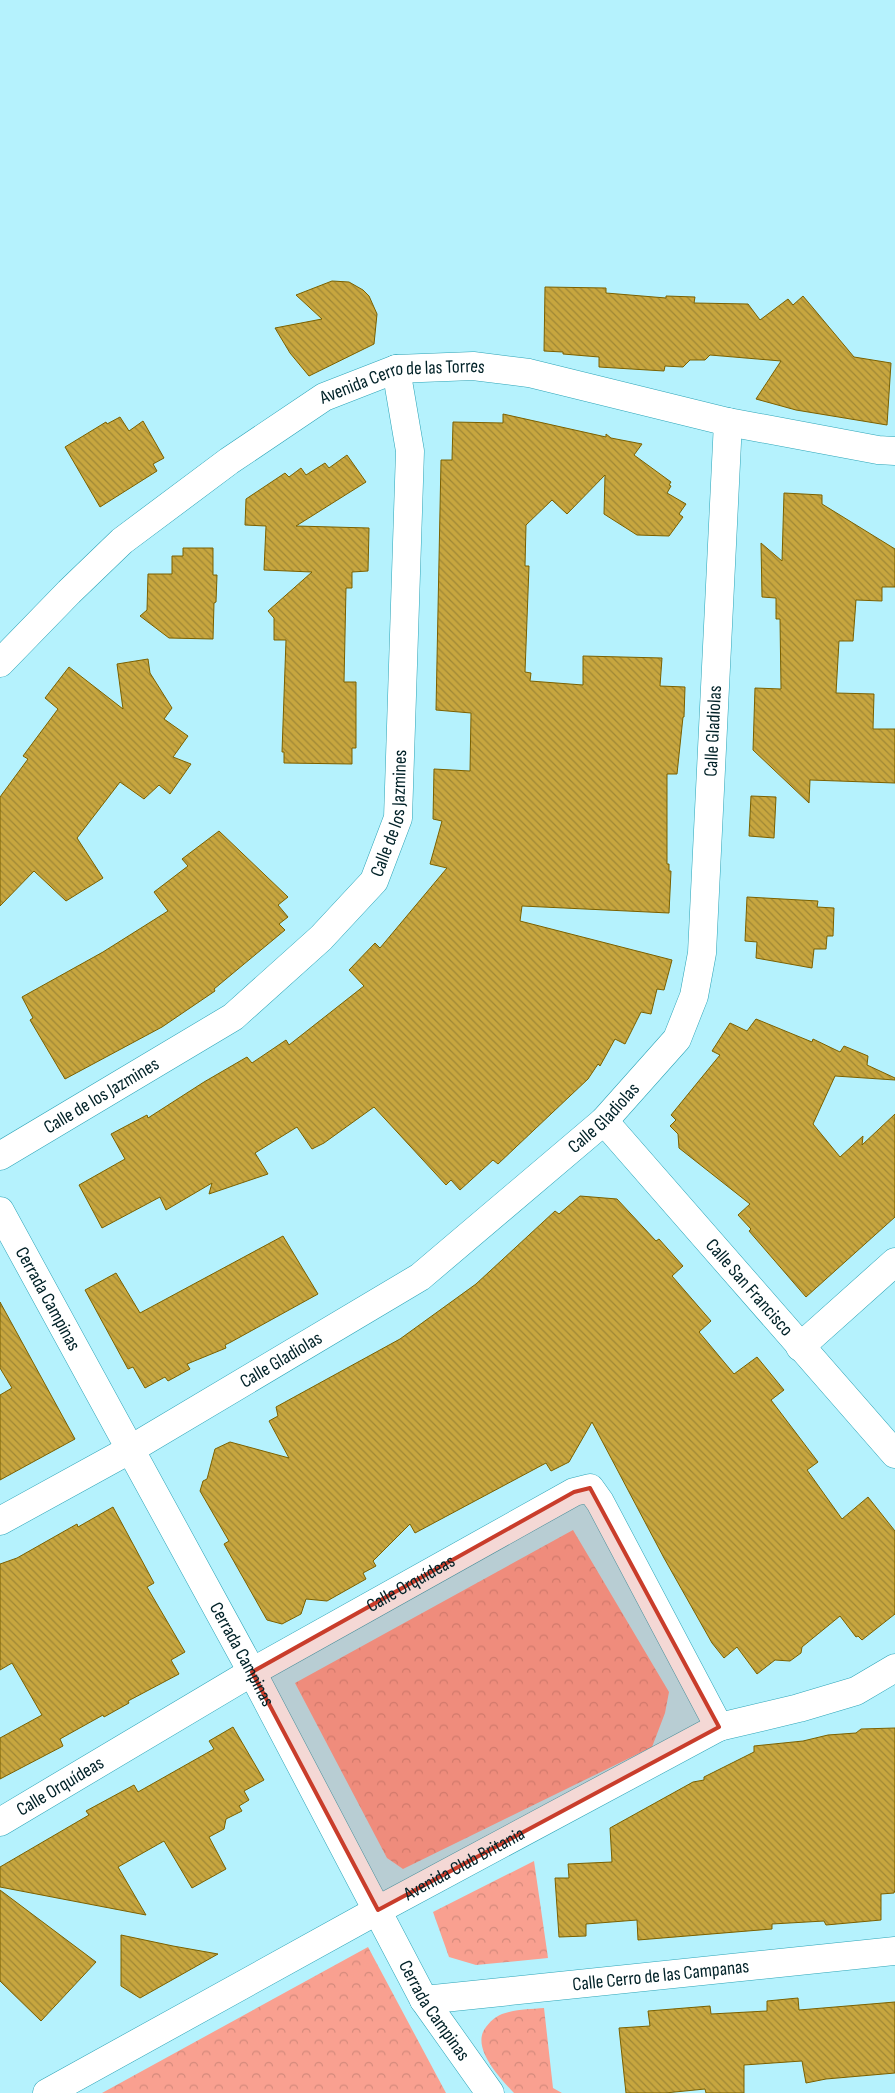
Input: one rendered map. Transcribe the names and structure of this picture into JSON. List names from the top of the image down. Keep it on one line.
{"streets":{"street":["Avenida Cerro de las Torres","Calle Gladiolas","Calle de los Jazmines","Calle San Francisco","Cerrada Campinas","Calle Orquídeas","Avenida Club Britania","Calle Cerro de las Campanas"]},"crossings":[["Avenida Cerro de las Torres","Calle Gladiolas"],["Avenida Cerro de las Torres","Calle de los Jazmines"],["Calle Gladiolas","Calle San Francisco"],["Calle Gladiolas","Cerrada Campinas"],["Cerrada Campinas","Calle Orquídeas"],["Cerrada Campinas","Avenida Club Britania"],["Cerrada Campinas","Calle Cerro de las Campanas"],["Calle Orquídeas","Avenida Club Britania"]]}
